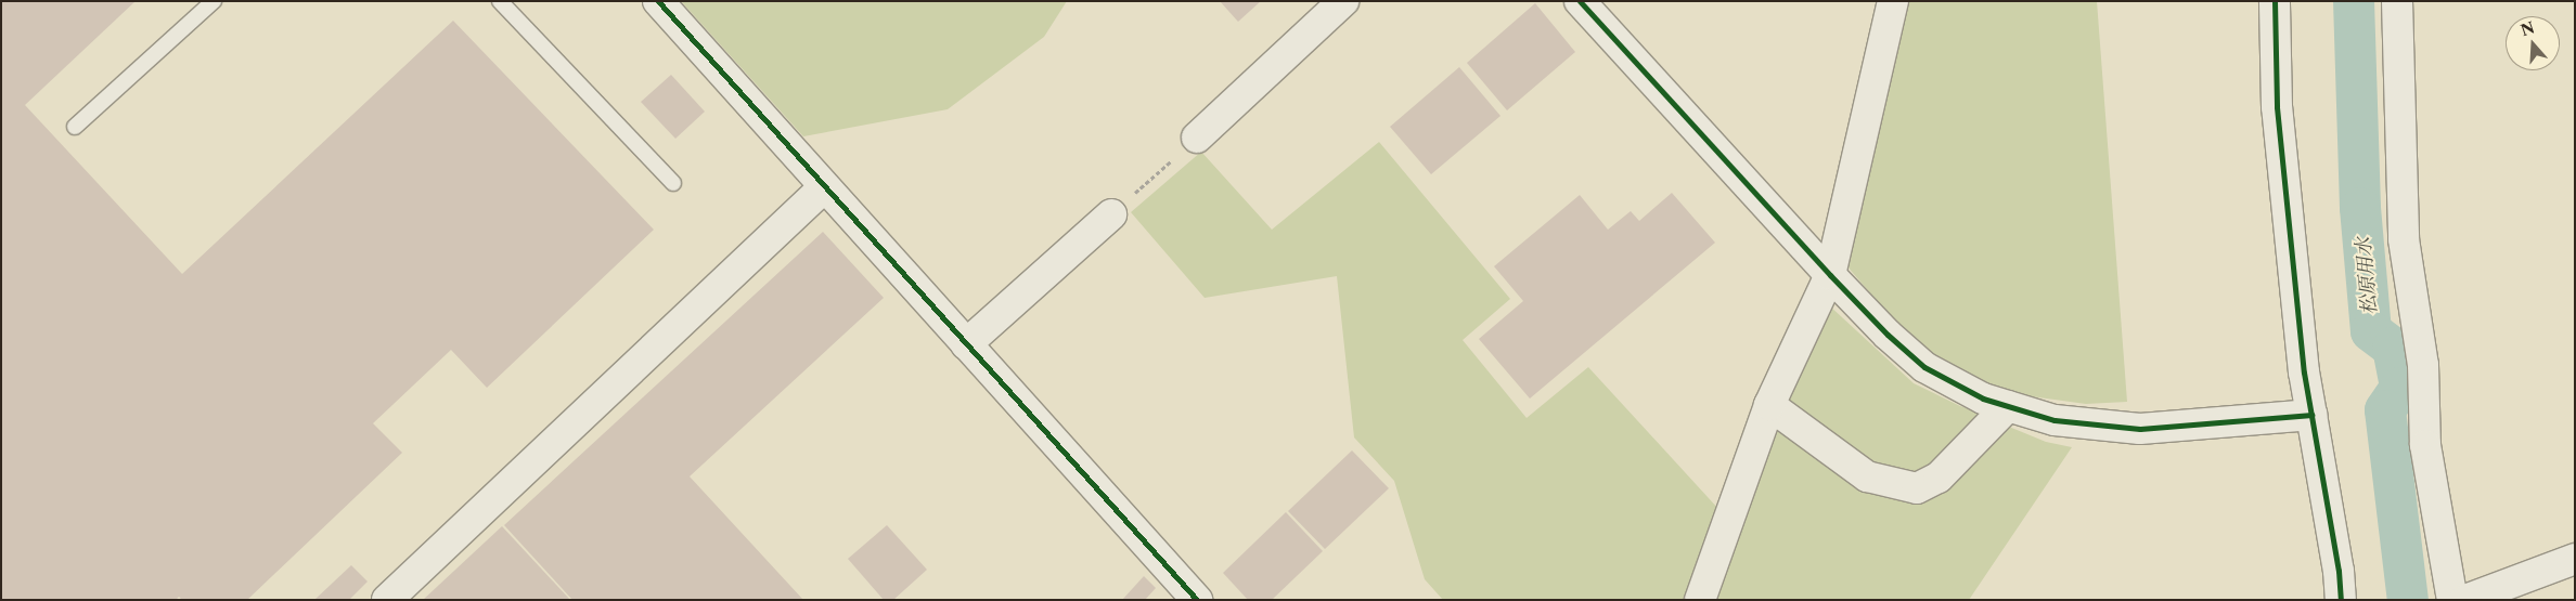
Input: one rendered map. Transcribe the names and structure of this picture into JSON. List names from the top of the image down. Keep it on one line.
{"water":["松原用水"],"north":"top"}
